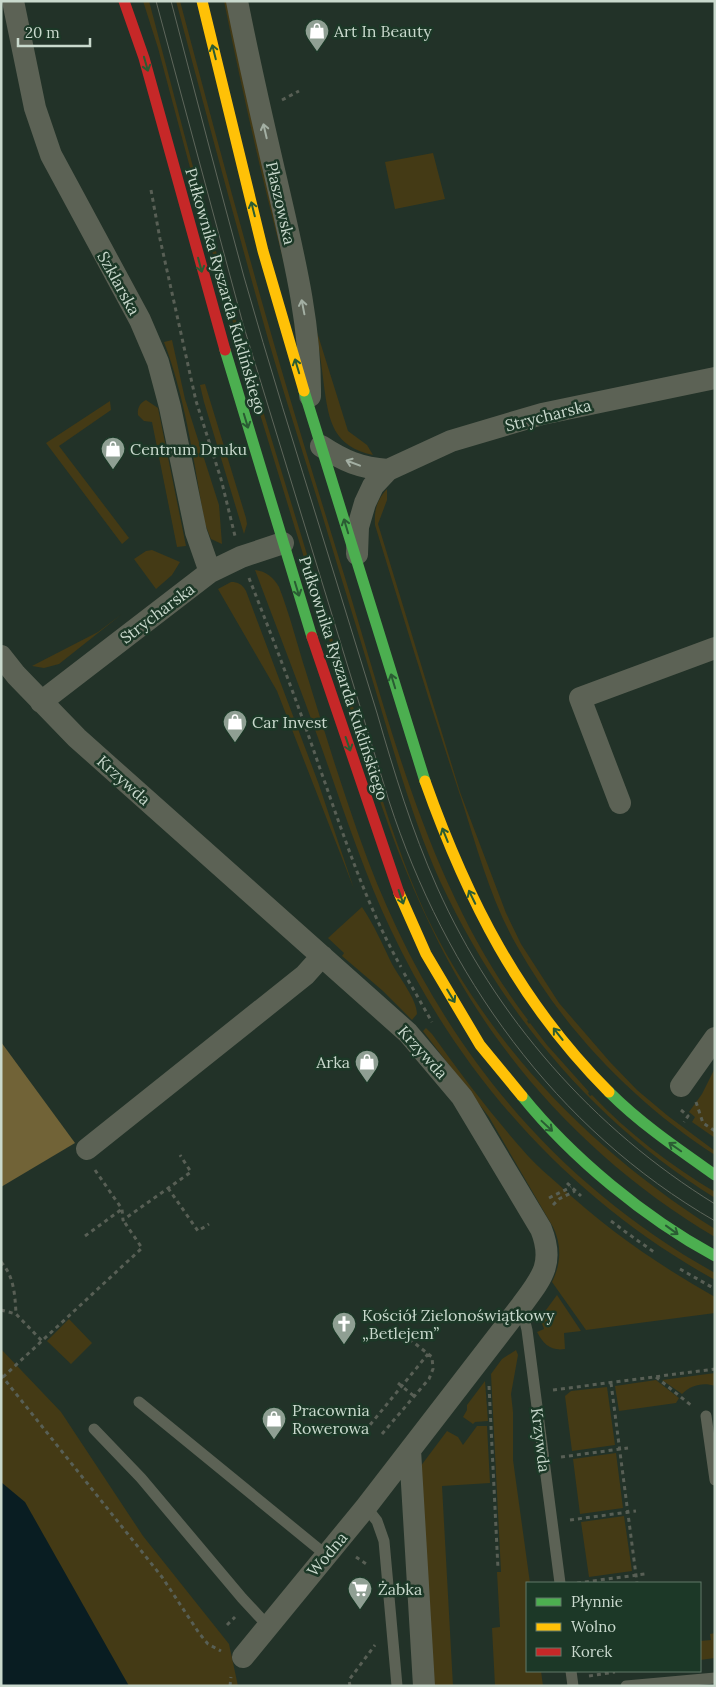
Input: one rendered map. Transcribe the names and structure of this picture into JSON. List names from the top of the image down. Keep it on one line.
{"streets":{"main road":["Pułkownika Ryszarda Kuklińskiego"],"street":["Płaszowska","Szklarska","Strycharska","Krzywda","Wodna"]},"crossings":[["Szklarska","Strycharska"],["Pułkownika Ryszarda Kuklińskiego","Strycharska"],["Strycharska","Krzywda"],["Krzywda","Wodna"]],"one_way":["Płaszowska"],"places":{"shop":["Art In Beauty","Centrum Druku","Car Invest","Arka","Pracownia Rowerowa"],"church":["Kościół Zielonoświątkowy „Betlejem”"],"supermarket":["Żabka"]},"legend":["Płynnie","Wolno","Korek"],"scale_bar":"20 m"}
